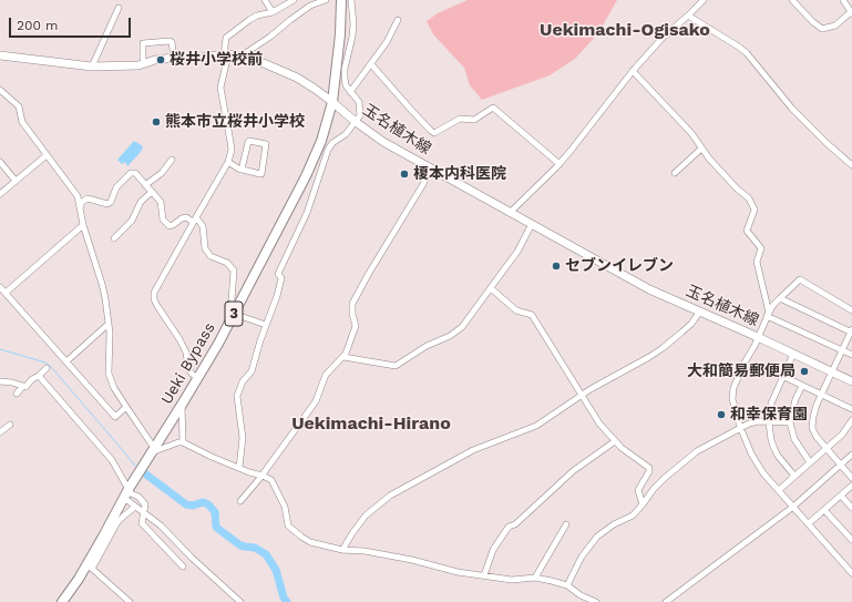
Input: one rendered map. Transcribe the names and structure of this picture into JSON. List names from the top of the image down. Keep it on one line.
{"streets":{"highway":["3","Ueki Bypass"],"main road":["玉名植木線"]},"crossings":[["玉名植木線","Ueki Bypass"]],"districts":["Uekimachi-Ogisako","Uekimachi-Hirano"],"places":["桜井小学校前","熊本市立桜井小学校","榎本内科医院","セブンイレブン","大和簡易郵便局","和幸保育園"],"scale_bar":"200 m"}
